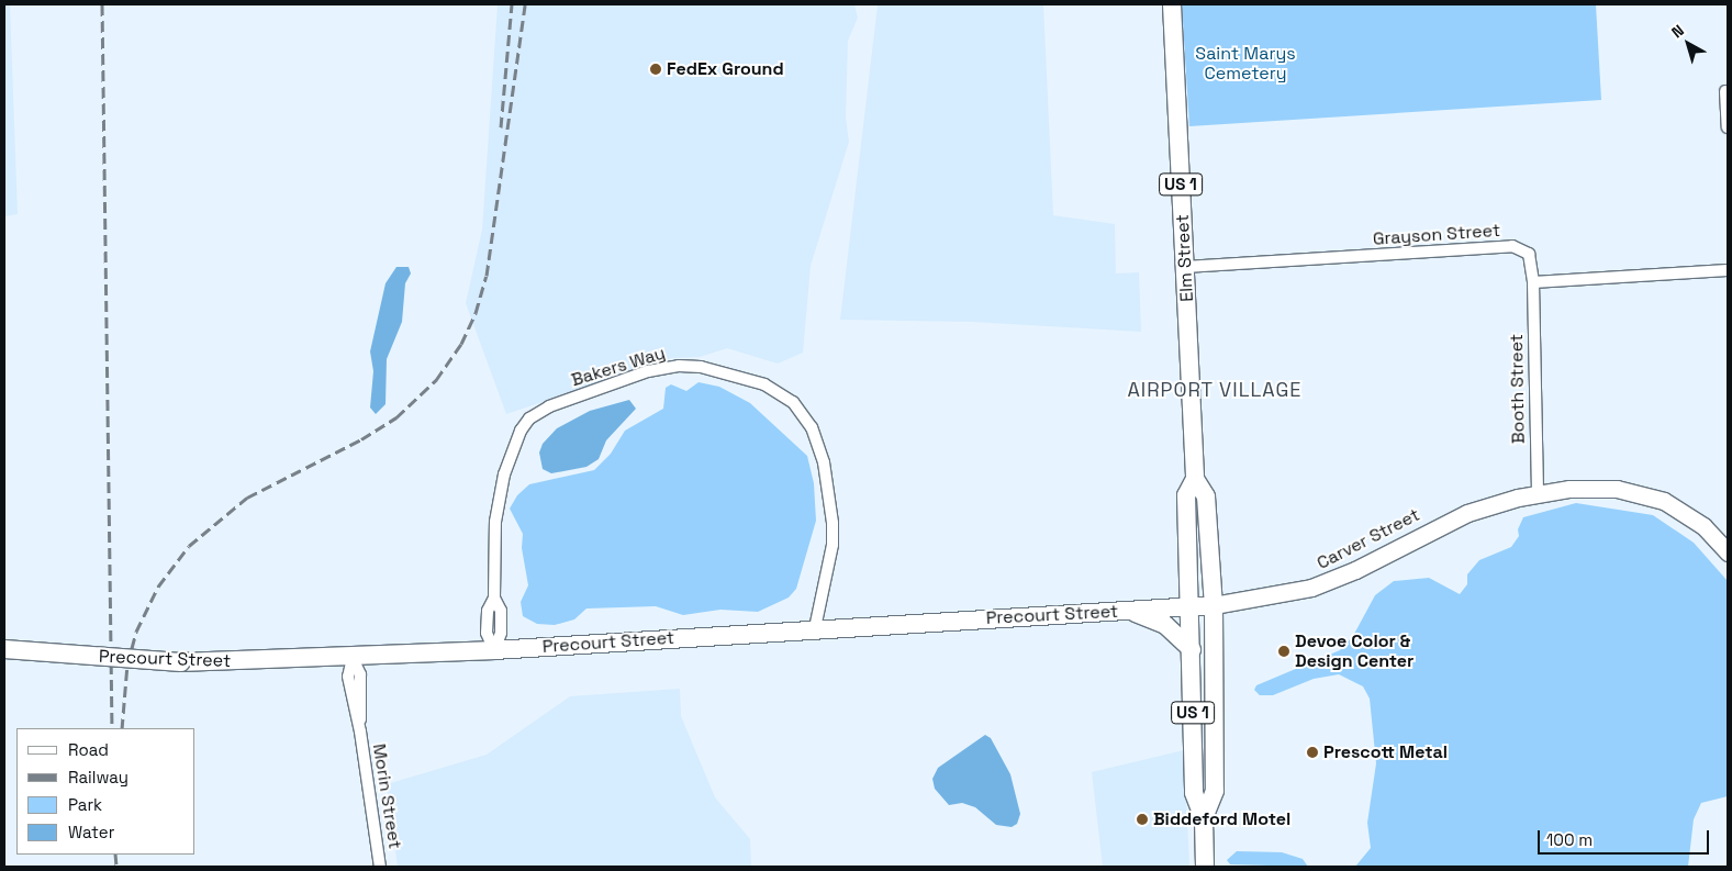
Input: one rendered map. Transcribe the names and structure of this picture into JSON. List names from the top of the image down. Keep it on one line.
{"streets":{"main road":["US 1","Elm Street","Precourt Street"],"street":["Grayson Street","Bakers Way","Booth Street","Carver Street","Morin Street"]},"crossings":[["Grayson Street","Elm Street"],["Grayson Street","Booth Street"],["Elm Street","Carver Street"],["Elm Street","Precourt Street"],["Bakers Way","Precourt Street"],["Booth Street","Carver Street"],["Carver Street","Precourt Street"],["Precourt Street","Morin Street"]],"districts":["AIRPORT VILLAGE"],"parks":["Saint Marys Cemetery"],"places":["FedEx Ground","Devoe Color & Design Center","Prescott Metal","Biddeford Motel"],"legend":["Road","Railway","Park","Water"],"scale_bar":"100 m","north":"top left"}
